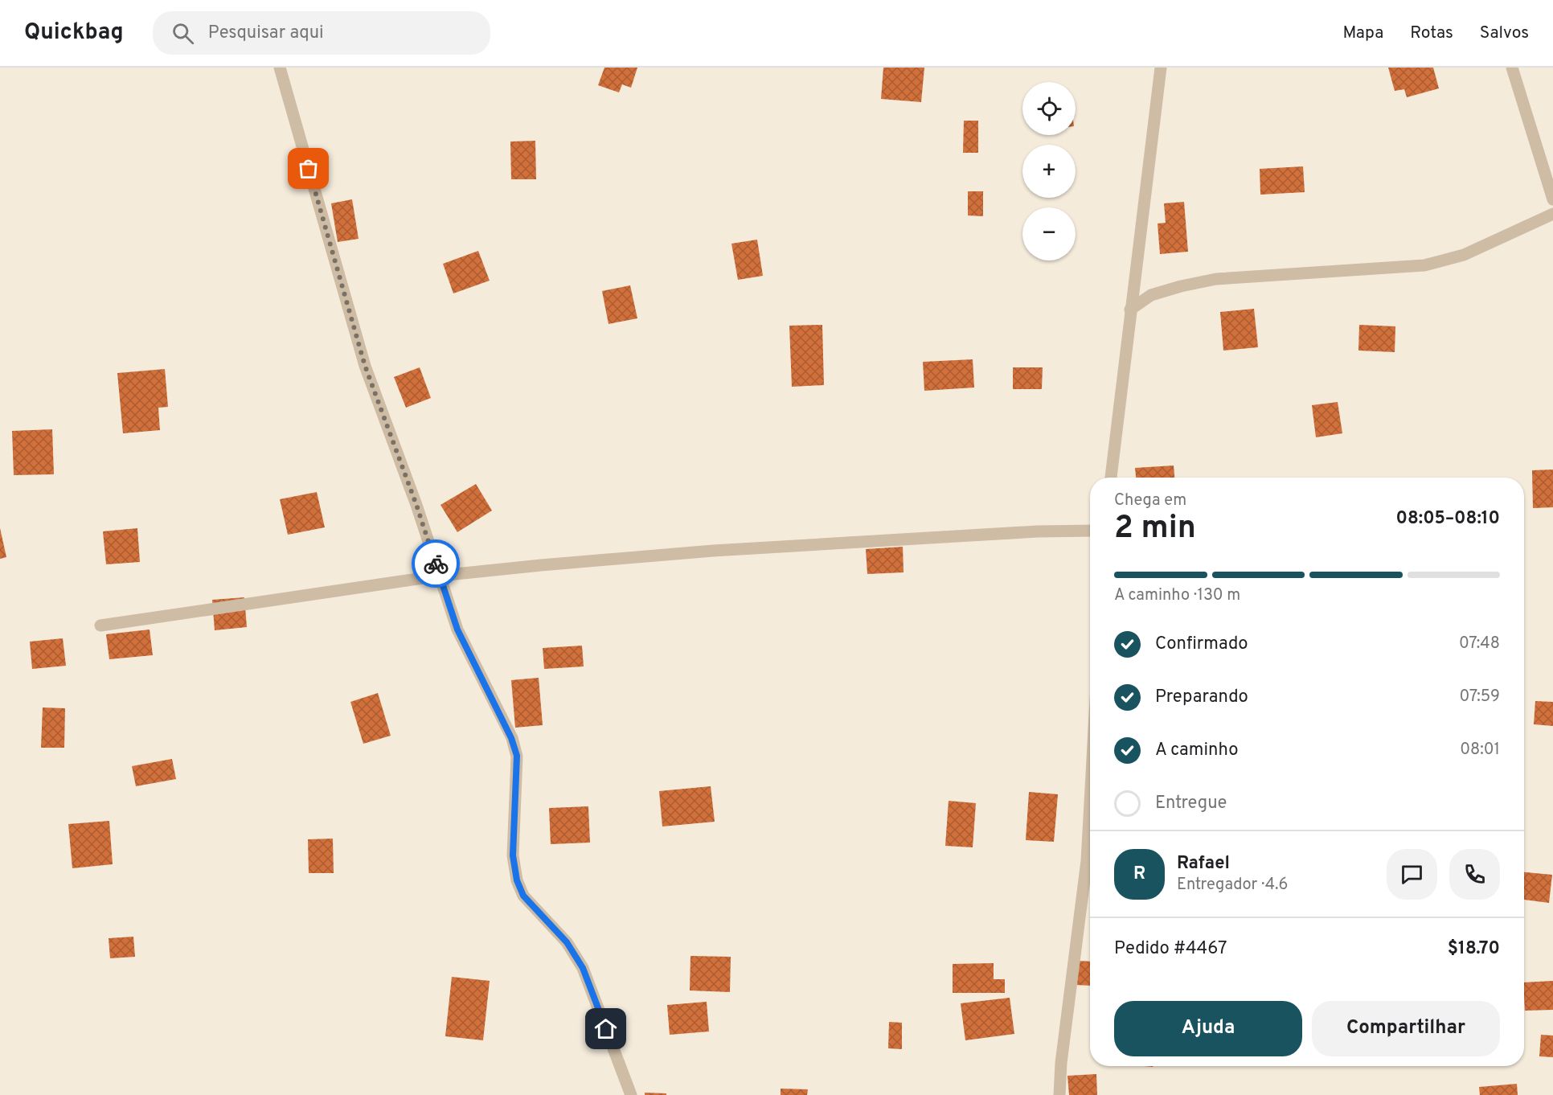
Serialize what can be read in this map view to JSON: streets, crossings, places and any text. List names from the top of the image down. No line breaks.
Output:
{"page":{"header":"Quickbag","search":"Pesquisar aqui","nav":["Mapa","Rotas","Salvos"],"map_buttons":["+","−"],"heading":["2 min","Chega em","08:05–08:10"],"panel":["Rafael","Entregador · 4.6","Pedido #4467","$18.70"],"bar":"A caminho · 130 m","list":[["Confirmado","07:48"],["Preparando","07:59"],["A caminho","08:01"],"Entregue"],"round":"R","buttons":["Ajuda","Compartilhar"]}}
